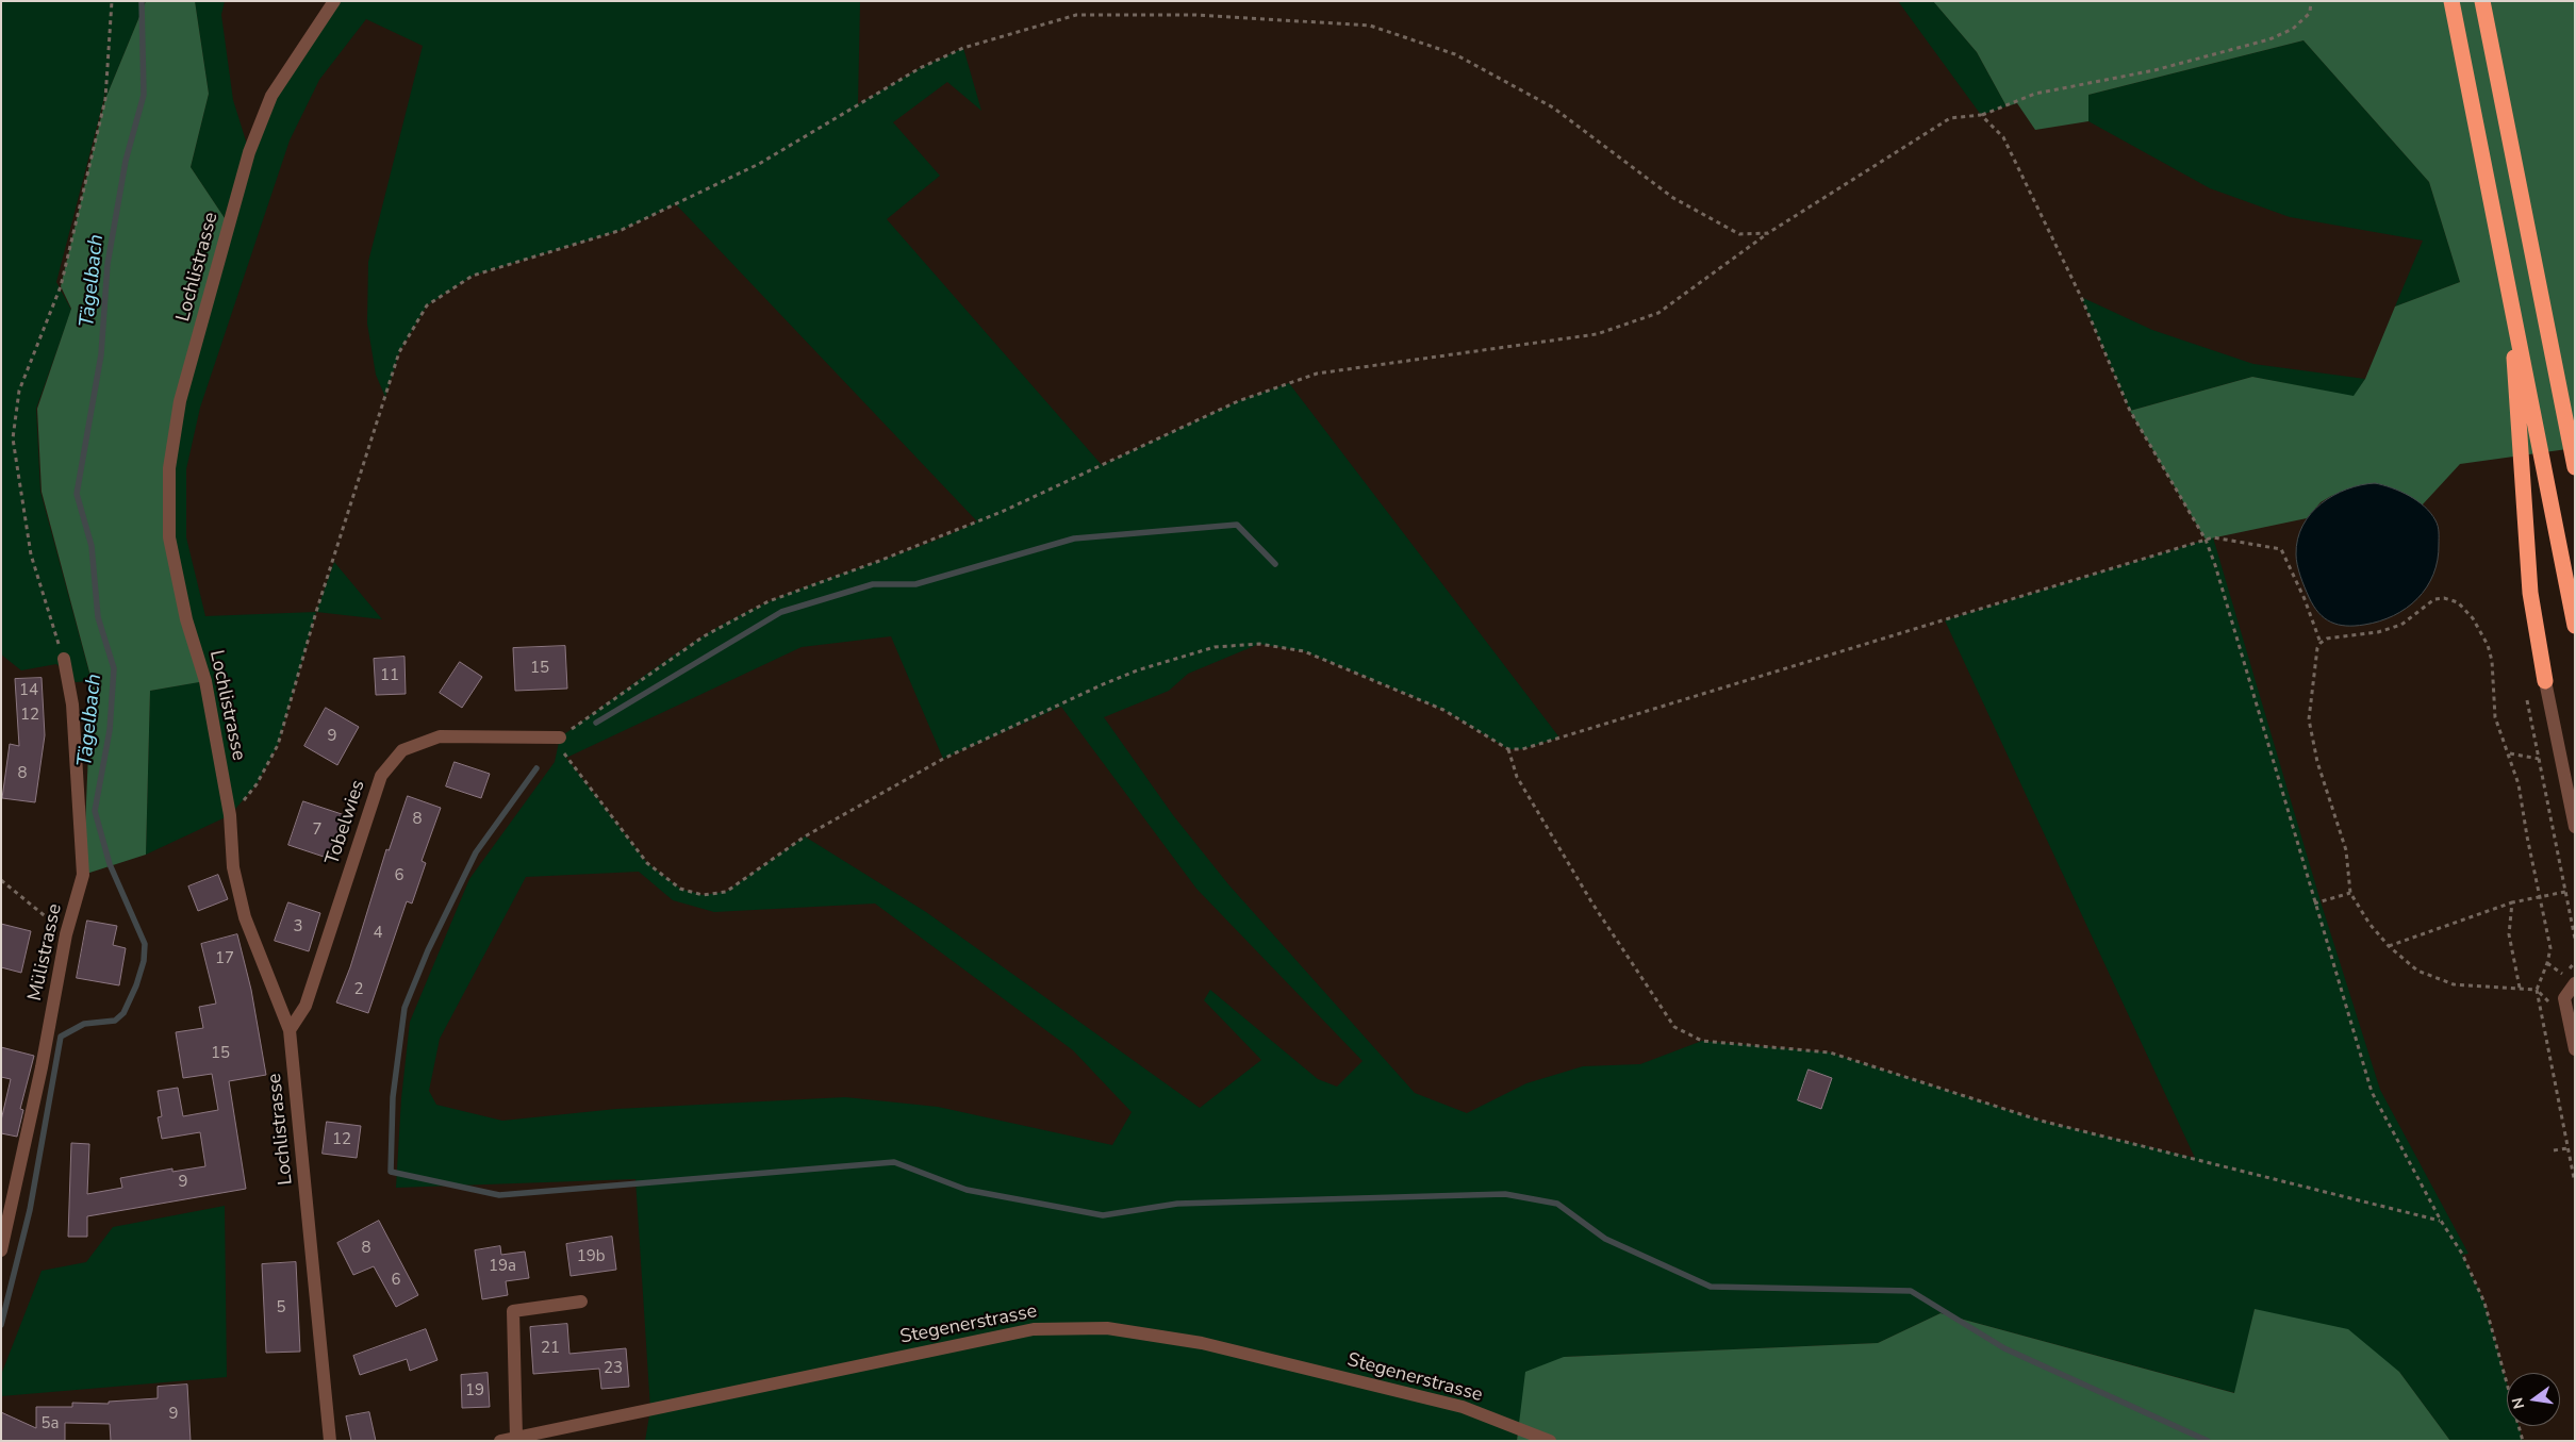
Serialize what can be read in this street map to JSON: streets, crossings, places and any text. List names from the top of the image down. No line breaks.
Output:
{"streets":{"street":["Lochlistrasse","Tobelwies","Mülistrasse","Stegenerstrasse"]},"crossings":[["Lochlistrasse","Tobelwies"]],"water":["Tägelbach"],"house_numbers":["15","11","14","12","9","8","8","7","6","3","4","17","2","15","12","9","8","19b","19a","6","5","21","23","19","9","5a"],"north":"left"}
